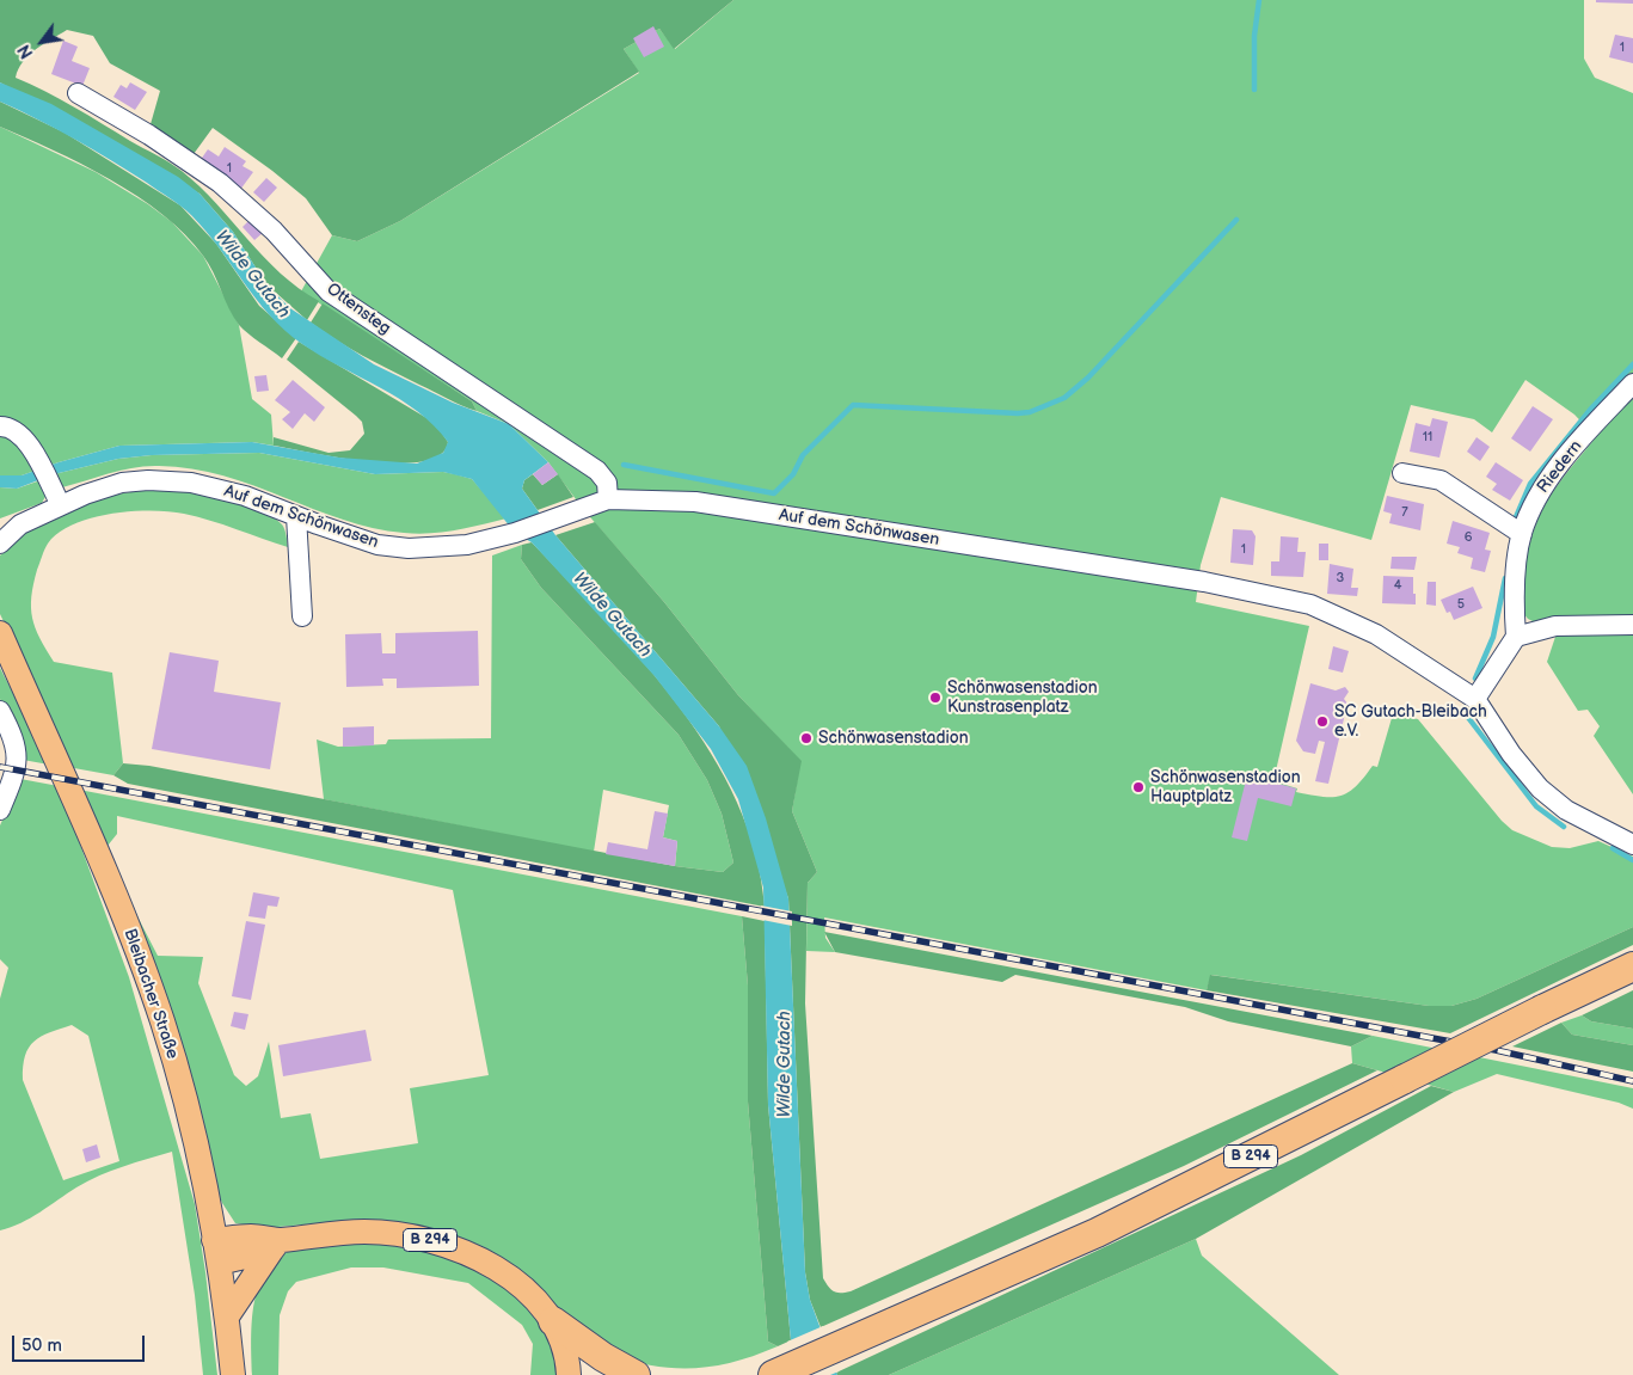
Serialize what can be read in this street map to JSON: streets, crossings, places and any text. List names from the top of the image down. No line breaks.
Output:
{"streets":{"highway":["B 294"],"main road":["Bleibacher Straße"],"street":["Ottensteg","Riedern","Auf dem Schönwasen"]},"crossings":[["Ottensteg","Auf dem Schönwasen"],["Bleibacher Straße","B 294"]],"water":["Wilde Gutach"],"places":["Schönwasenstadion Kunstrasenplatz","SC Gutach-Bleibach e.V.","Schönwasenstadion","Schönwasenstadion Hauptplatz"],"house_numbers":["1","1","11","7","6","1","3","4","5"],"scale_bar":"50 m","north":"bottom left"}
